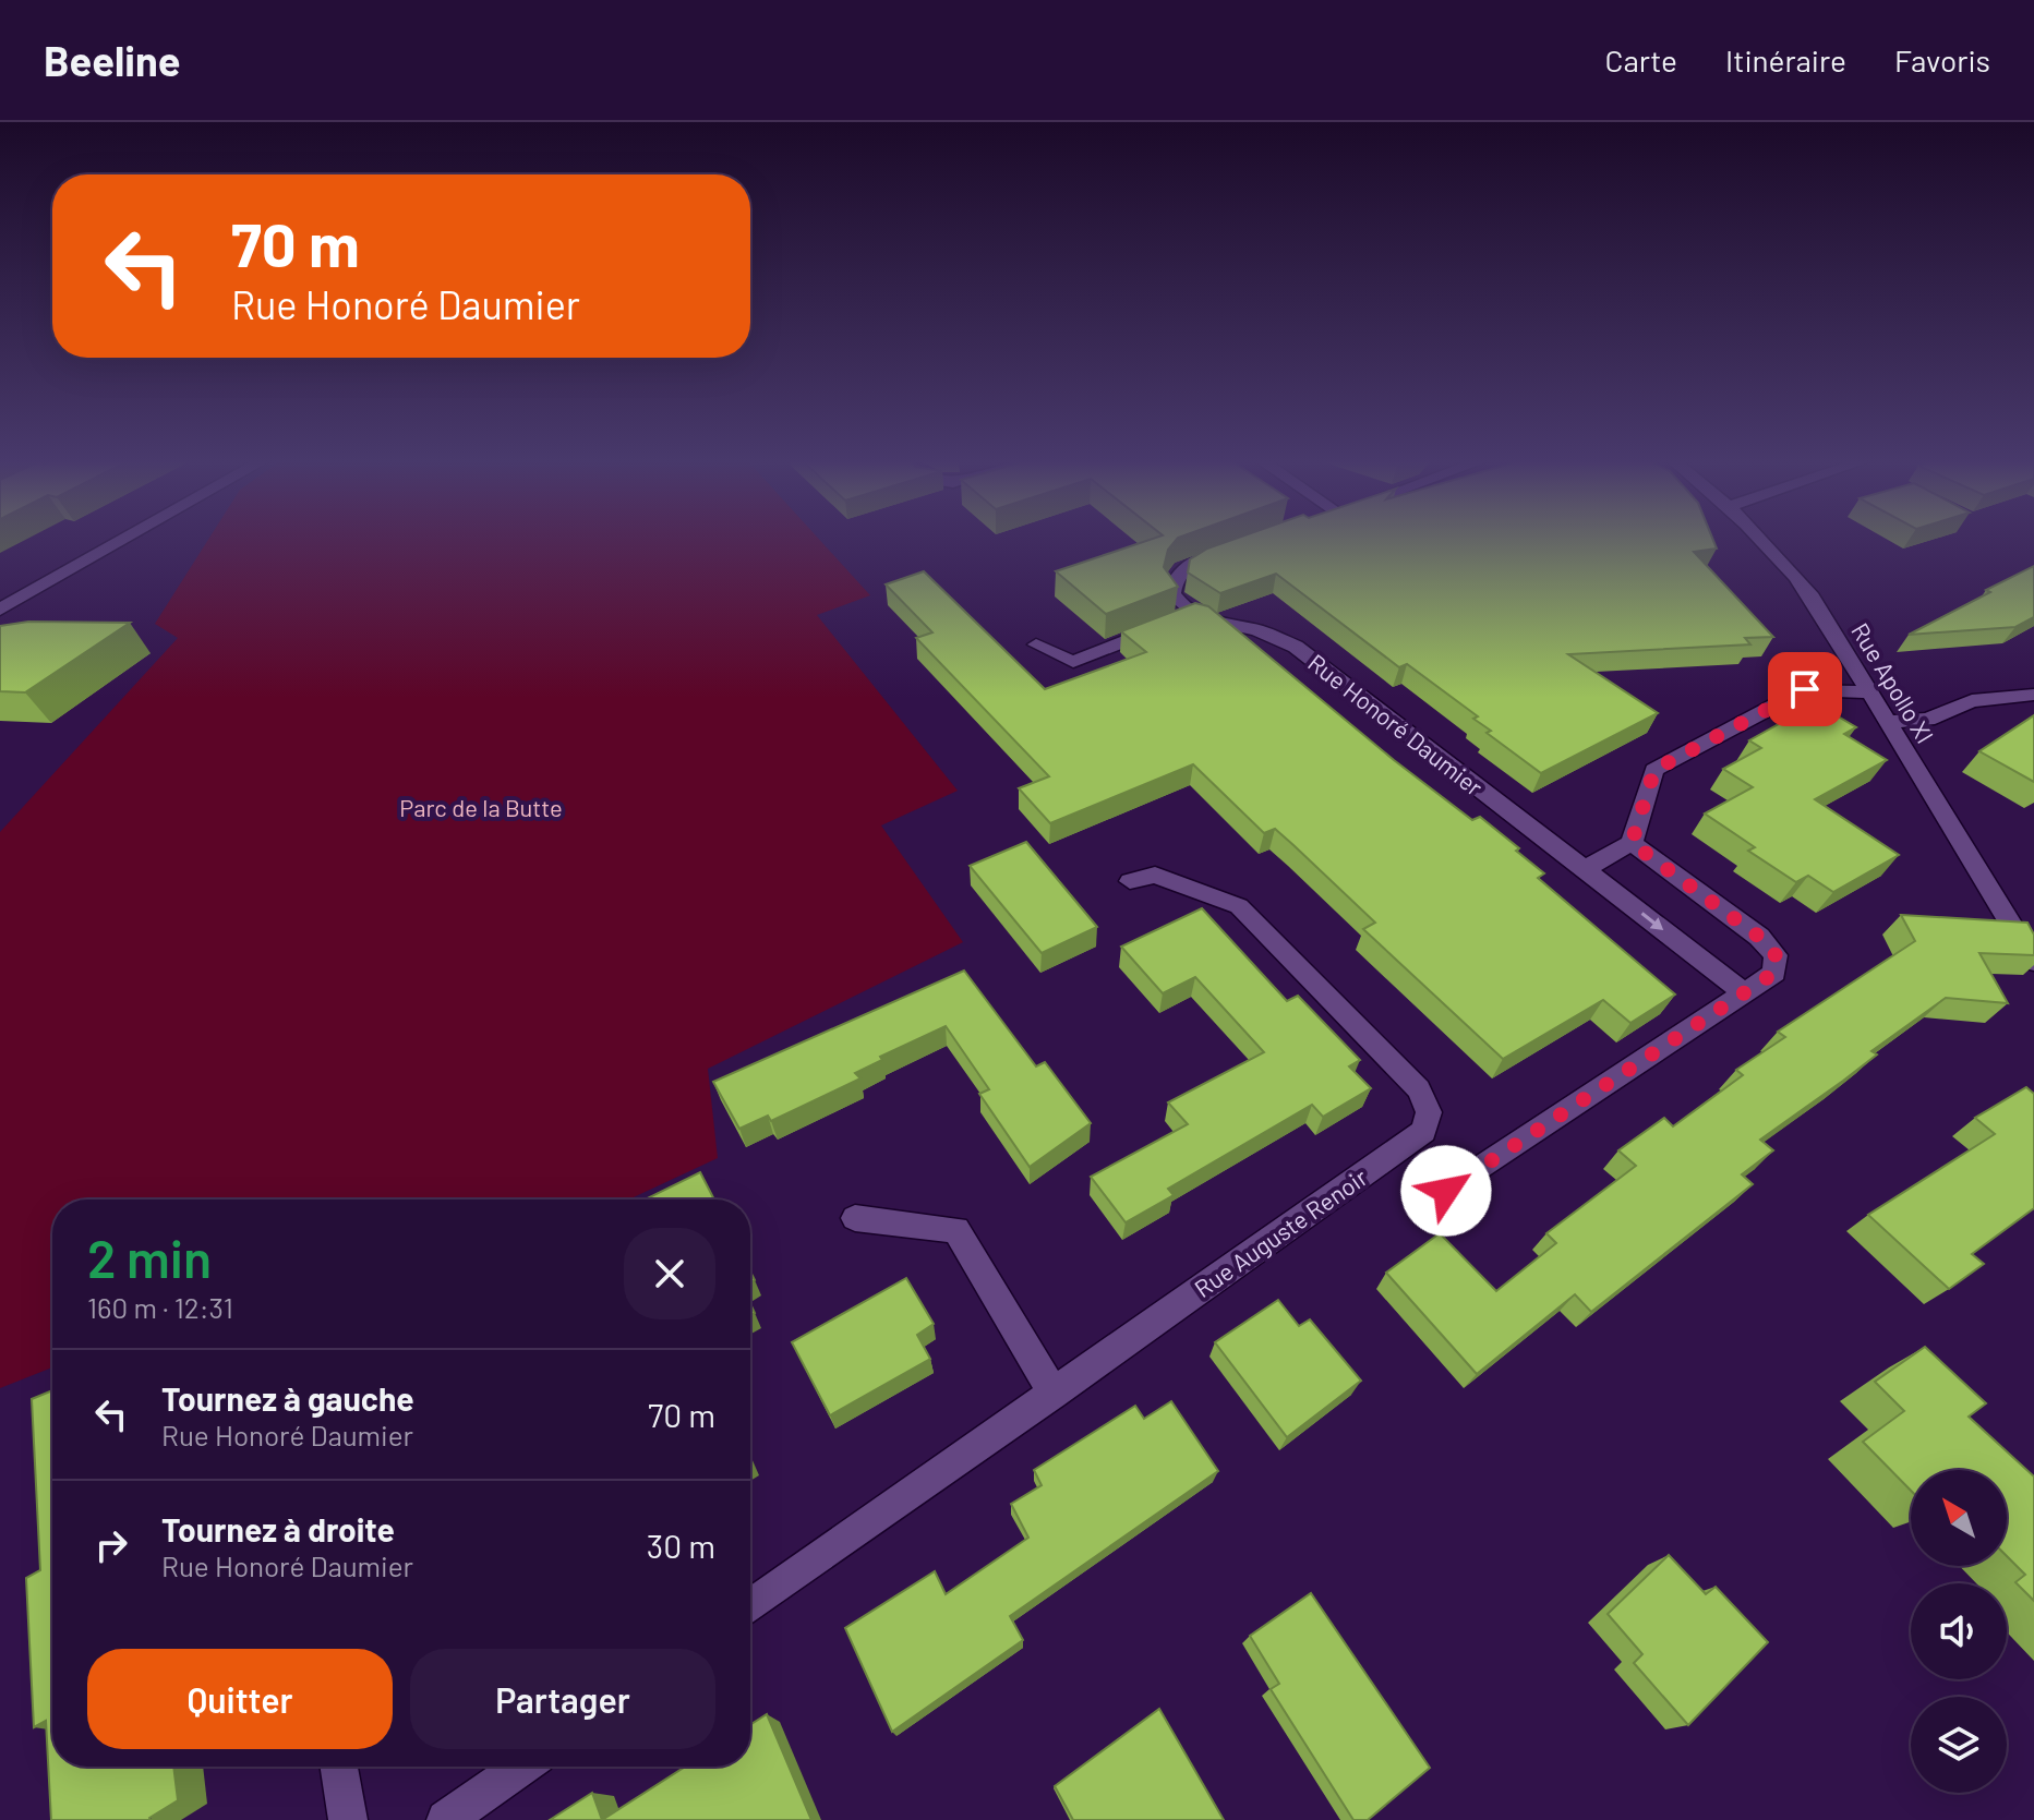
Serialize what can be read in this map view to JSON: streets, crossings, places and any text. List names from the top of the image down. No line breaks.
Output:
{"streets":{"street":["Rue Apollo XI","Rue Honoré Daumier","Rue Auguste Renoir"]},"parks":["Parc de la Butte"],"north":"top left","page":{"header":"Beeline","nav":["Carte","Itinéraire","Favoris"],"turn":["70 m","Rue Honoré Daumier"],"heading":["2 min","160 m · 12:31"],"list":[{"name":"Tournez à gauche","note":"Rue Honoré Daumier","value":"70 m"},{"name":"Tournez à droite","note":"Rue Honoré Daumier","value":"30 m"}],"buttons":["Quitter","Partager"]}}
